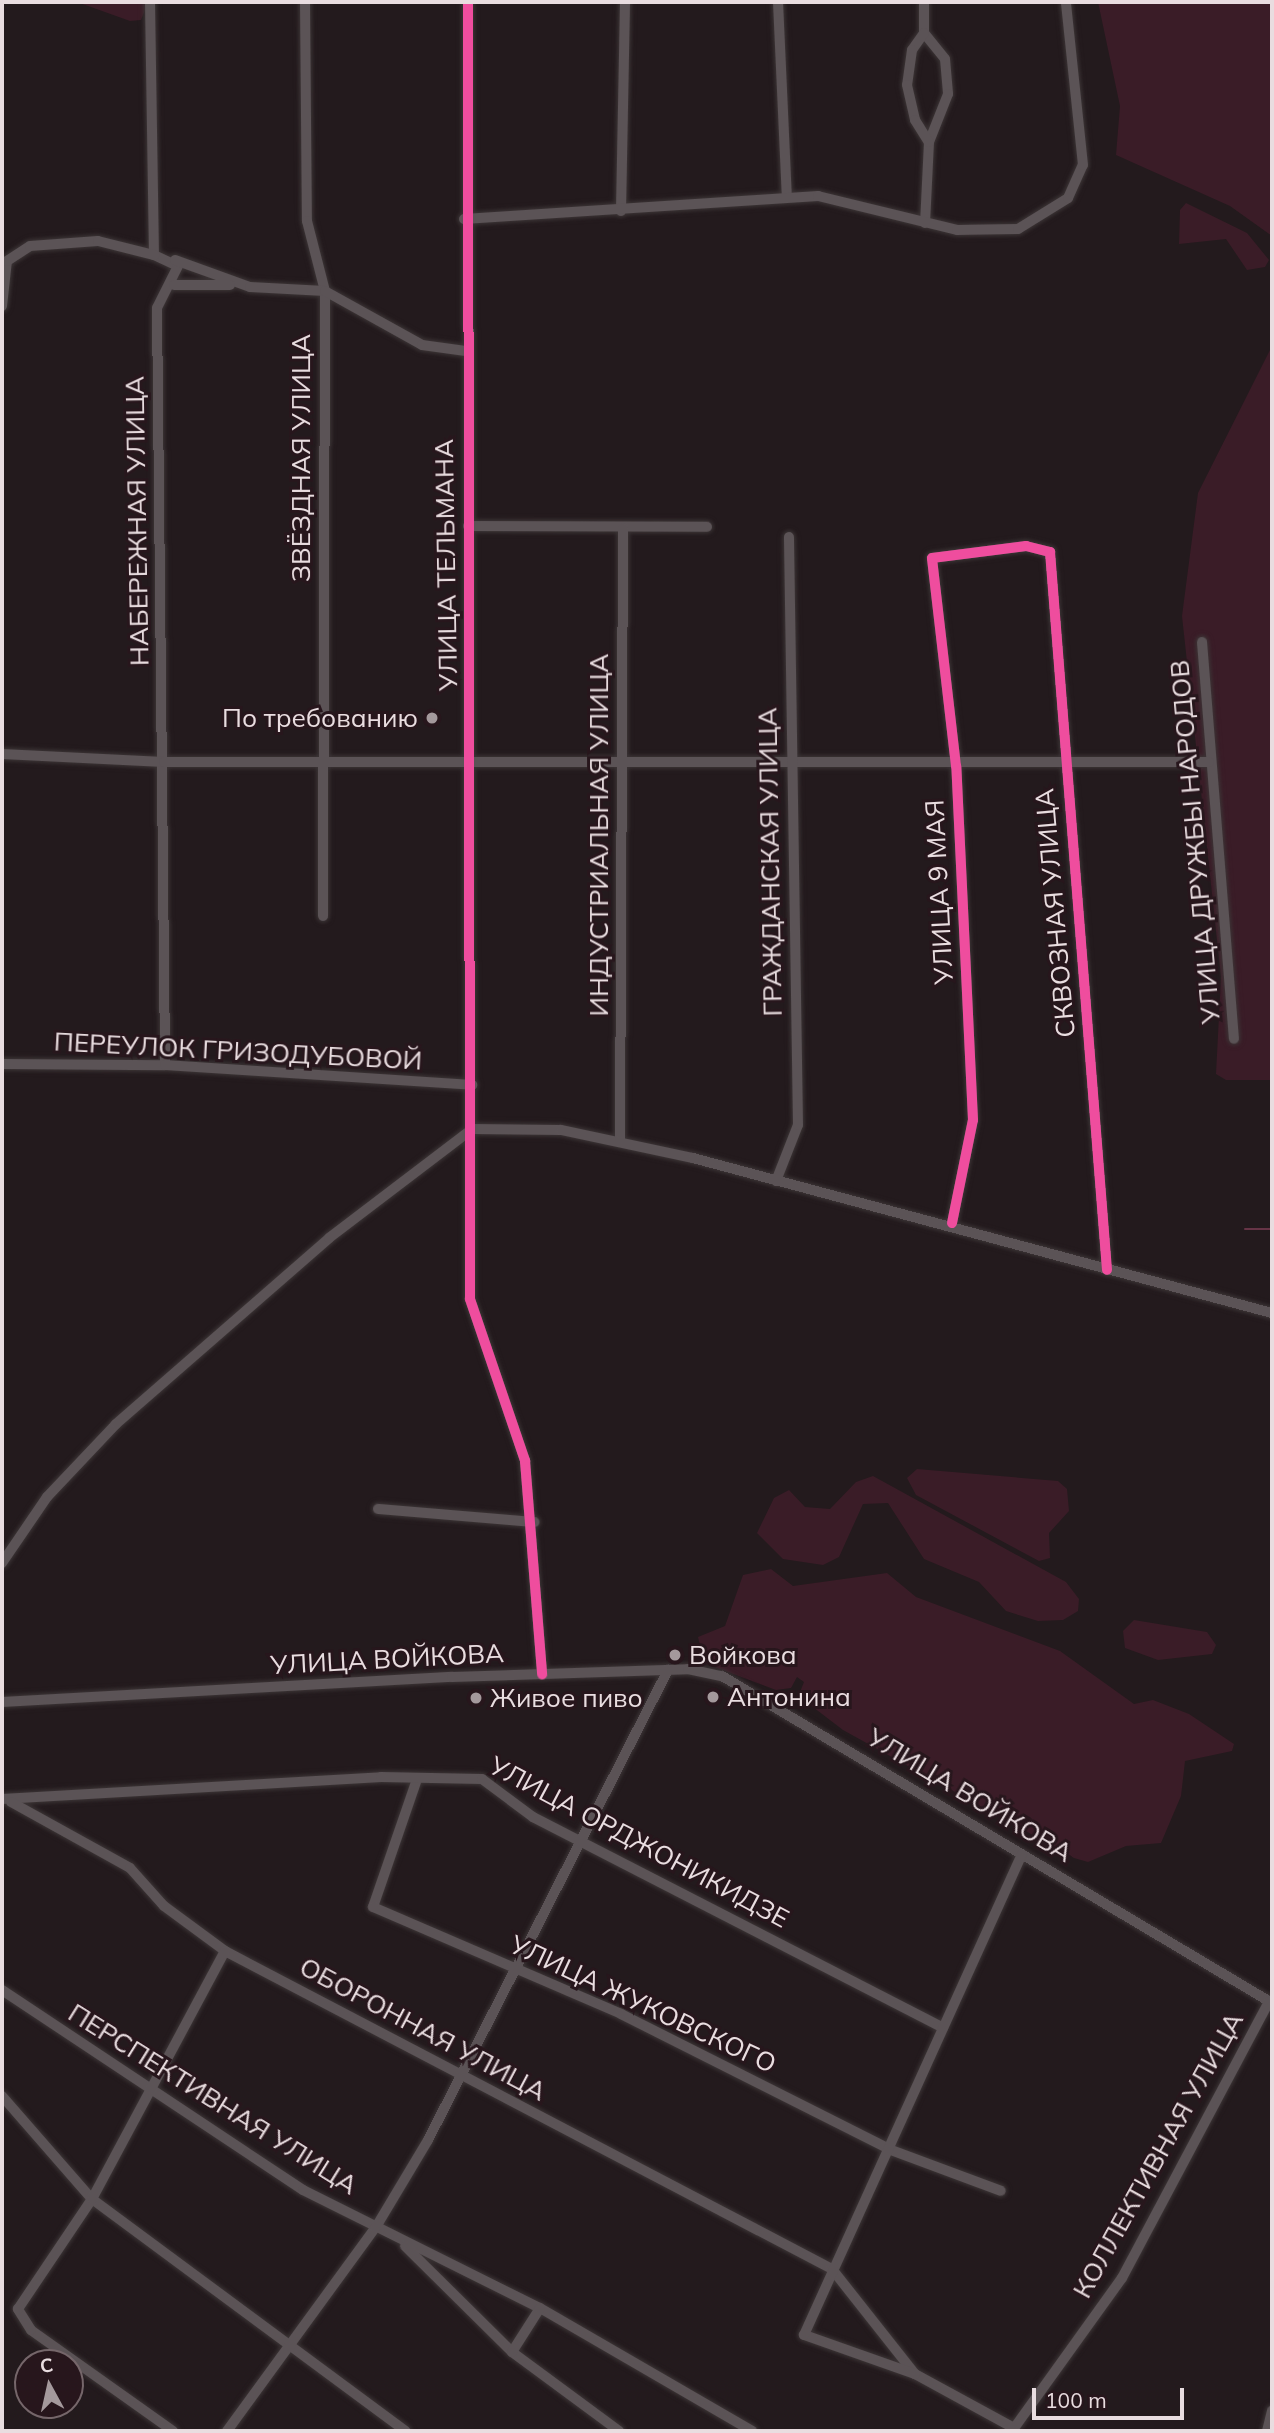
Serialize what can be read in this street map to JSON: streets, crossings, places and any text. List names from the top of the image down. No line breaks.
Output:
{"streets":{"street":["ЗВЁЗДНАЯ УЛИЦА","НАБЕРЕЖНАЯ УЛИЦА","УЛИЦА ТЕЛЬМАНА","ИНДУСТРИАЛЬНАЯ УЛИЦА","УЛИЦА ДРУЖБЫ НАРОДОВ","ГРАЖДАНСКАЯ УЛИЦА","УЛИЦА 9 МАЯ","СКВОЗНАЯ УЛИЦА","ПЕРЕУЛОК ГРИЗОДУБОВОЙ","УЛИЦА ВОЙКОВА","УЛИЦА ОРДЖОНИКИДЗЕ","УЛИЦА ЖУКОВСКОГО","ОБОРОННАЯ УЛИЦА","ПЕРСПЕКТИВНАЯ УЛИЦА","КОЛЛЕКТИВНАЯ УЛИЦА"]},"crossings":[["НАБЕРЕЖНАЯ УЛИЦА","ПЕРЕУЛОК ГРИЗОДУБОВОЙ"],["УЛИЦА ТЕЛЬМАНА","ПЕРЕУЛОК ГРИЗОДУБОВОЙ"],["УЛИЦА ТЕЛЬМАНА","УЛИЦА ВОЙКОВА"],["УЛИЦА 9 МАЯ","СКВОЗНАЯ УЛИЦА"],["УЛИЦА ВОЙКОВА","КОЛЛЕКТИВНАЯ УЛИЦА"],["УЛИЦА ОРДЖОНИКИДЗЕ","УЛИЦА ЖУКОВСКОГО"],["УЛИЦА ОРДЖОНИКИДЗЕ","ОБОРОННАЯ УЛИЦА"]],"places":["По требованию","Войкова","Антонина","Живое пиво"],"scale_bar":"100 m","north":"top"}
